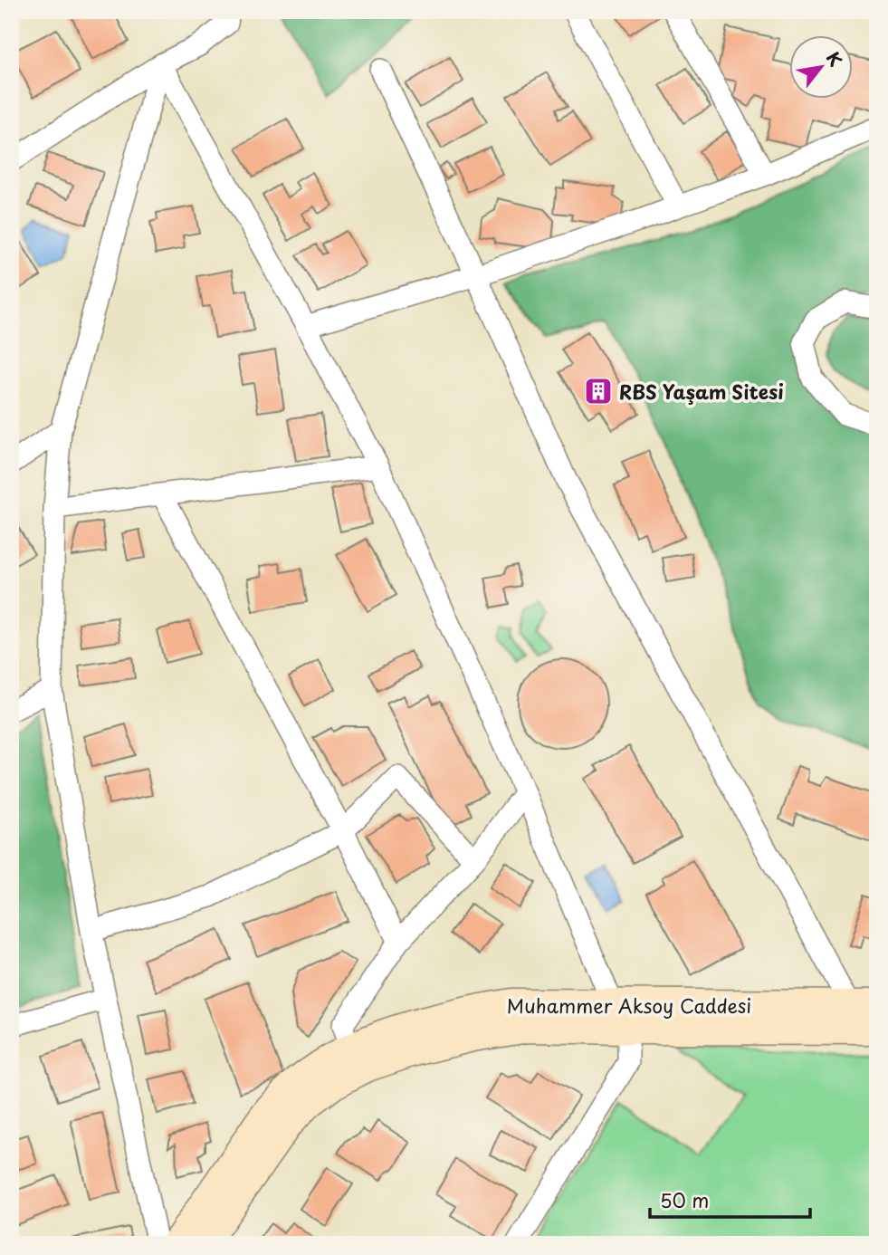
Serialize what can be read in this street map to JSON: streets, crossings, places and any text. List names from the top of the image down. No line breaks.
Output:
{"streets":{"main road":["Muhammer Aksoy Caddesi"]},"places":{"building":["RBS Yaşam Sitesi"]},"scale_bar":"50 m","north":"top right"}
